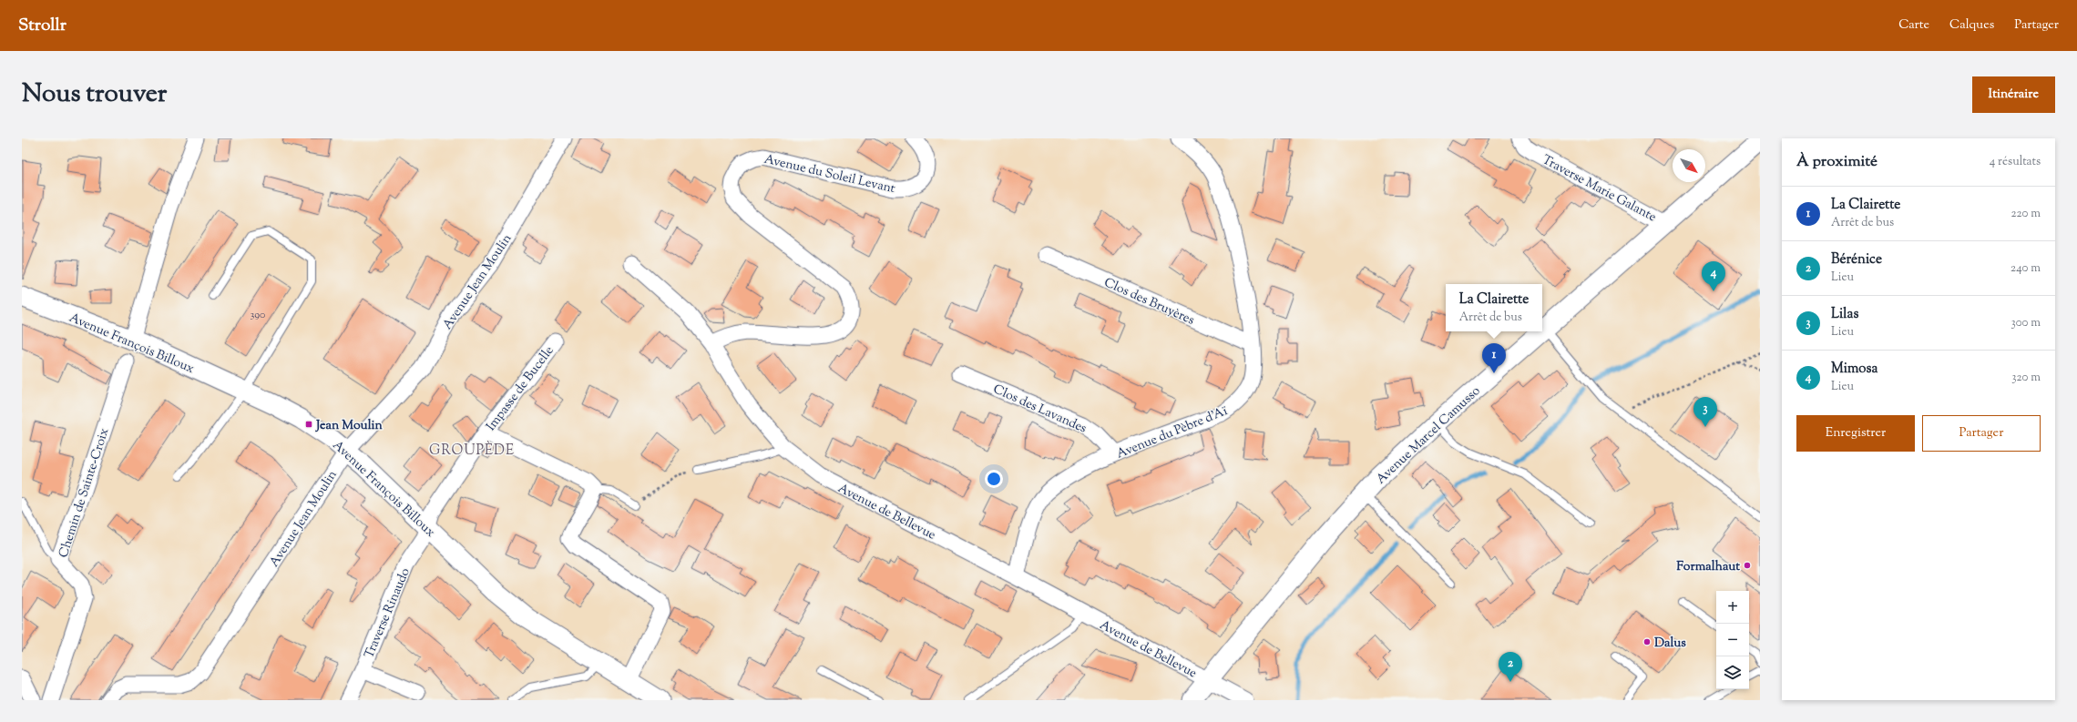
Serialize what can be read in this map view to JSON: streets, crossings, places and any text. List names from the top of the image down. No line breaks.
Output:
{"streets":{"street":["Avenue du Soleil Levant","Traverse Marie Galante","Avenue Jean Moulin","Clos des Bruyères","Avenue François Billoux","Impasse de Bucelle","Clos des Lavandes","Avenue du Pèbre d'Aï","Avenue Marcel Camusso","Chemin de Sainte-Croix","Avenue de Bellevue","Traverse Rinaudo"]},"crossings":[["Avenue du Soleil Levant","Avenue de Bellevue"],["Traverse Marie Galante","Avenue Marcel Camusso"],["Avenue Jean Moulin","Avenue François Billoux"],["Clos des Bruyères","Avenue du Pèbre d'Aï"],["Avenue François Billoux","Impasse de Bucelle"],["Avenue François Billoux","Traverse Rinaudo"],["Impasse de Bucelle","Traverse Rinaudo"],["Clos des Lavandes","Avenue du Pèbre d'Aï"],["Avenue du Pèbre d'Aï","Avenue de Bellevue"],["Avenue Marcel Camusso","Avenue de Bellevue"]],"districts":["GROUPÈDE"],"places":{"transit":["Jean Moulin"],"other":["Formalhaut","Dalus"]},"house_numbers":["390"],"north":"bottom right","page":{"header":"Strollr","nav":["Carte","Calques","Partager"],"title":"Nous trouver","buttons":["Itinéraire",["Enregistrer","Partager"]],"heading":["À proximité","4 résultats"],"list":[{"mark":"1","name":"La Clairette","note":"Arrêt de bus","value":"220 m"},{"mark":"2","name":"Bérénice","note":"Lieu","value":"240 m"},{"mark":"3","name":"Lilas","note":"Lieu","value":"300 m"},{"mark":"4","name":"Mimosa","note":"Lieu","value":"320 m"}],"pins":["4","1","3","2"],"popup":["La Clairette","Arrêt de bus"],"map_buttons":["+","−"]}}
